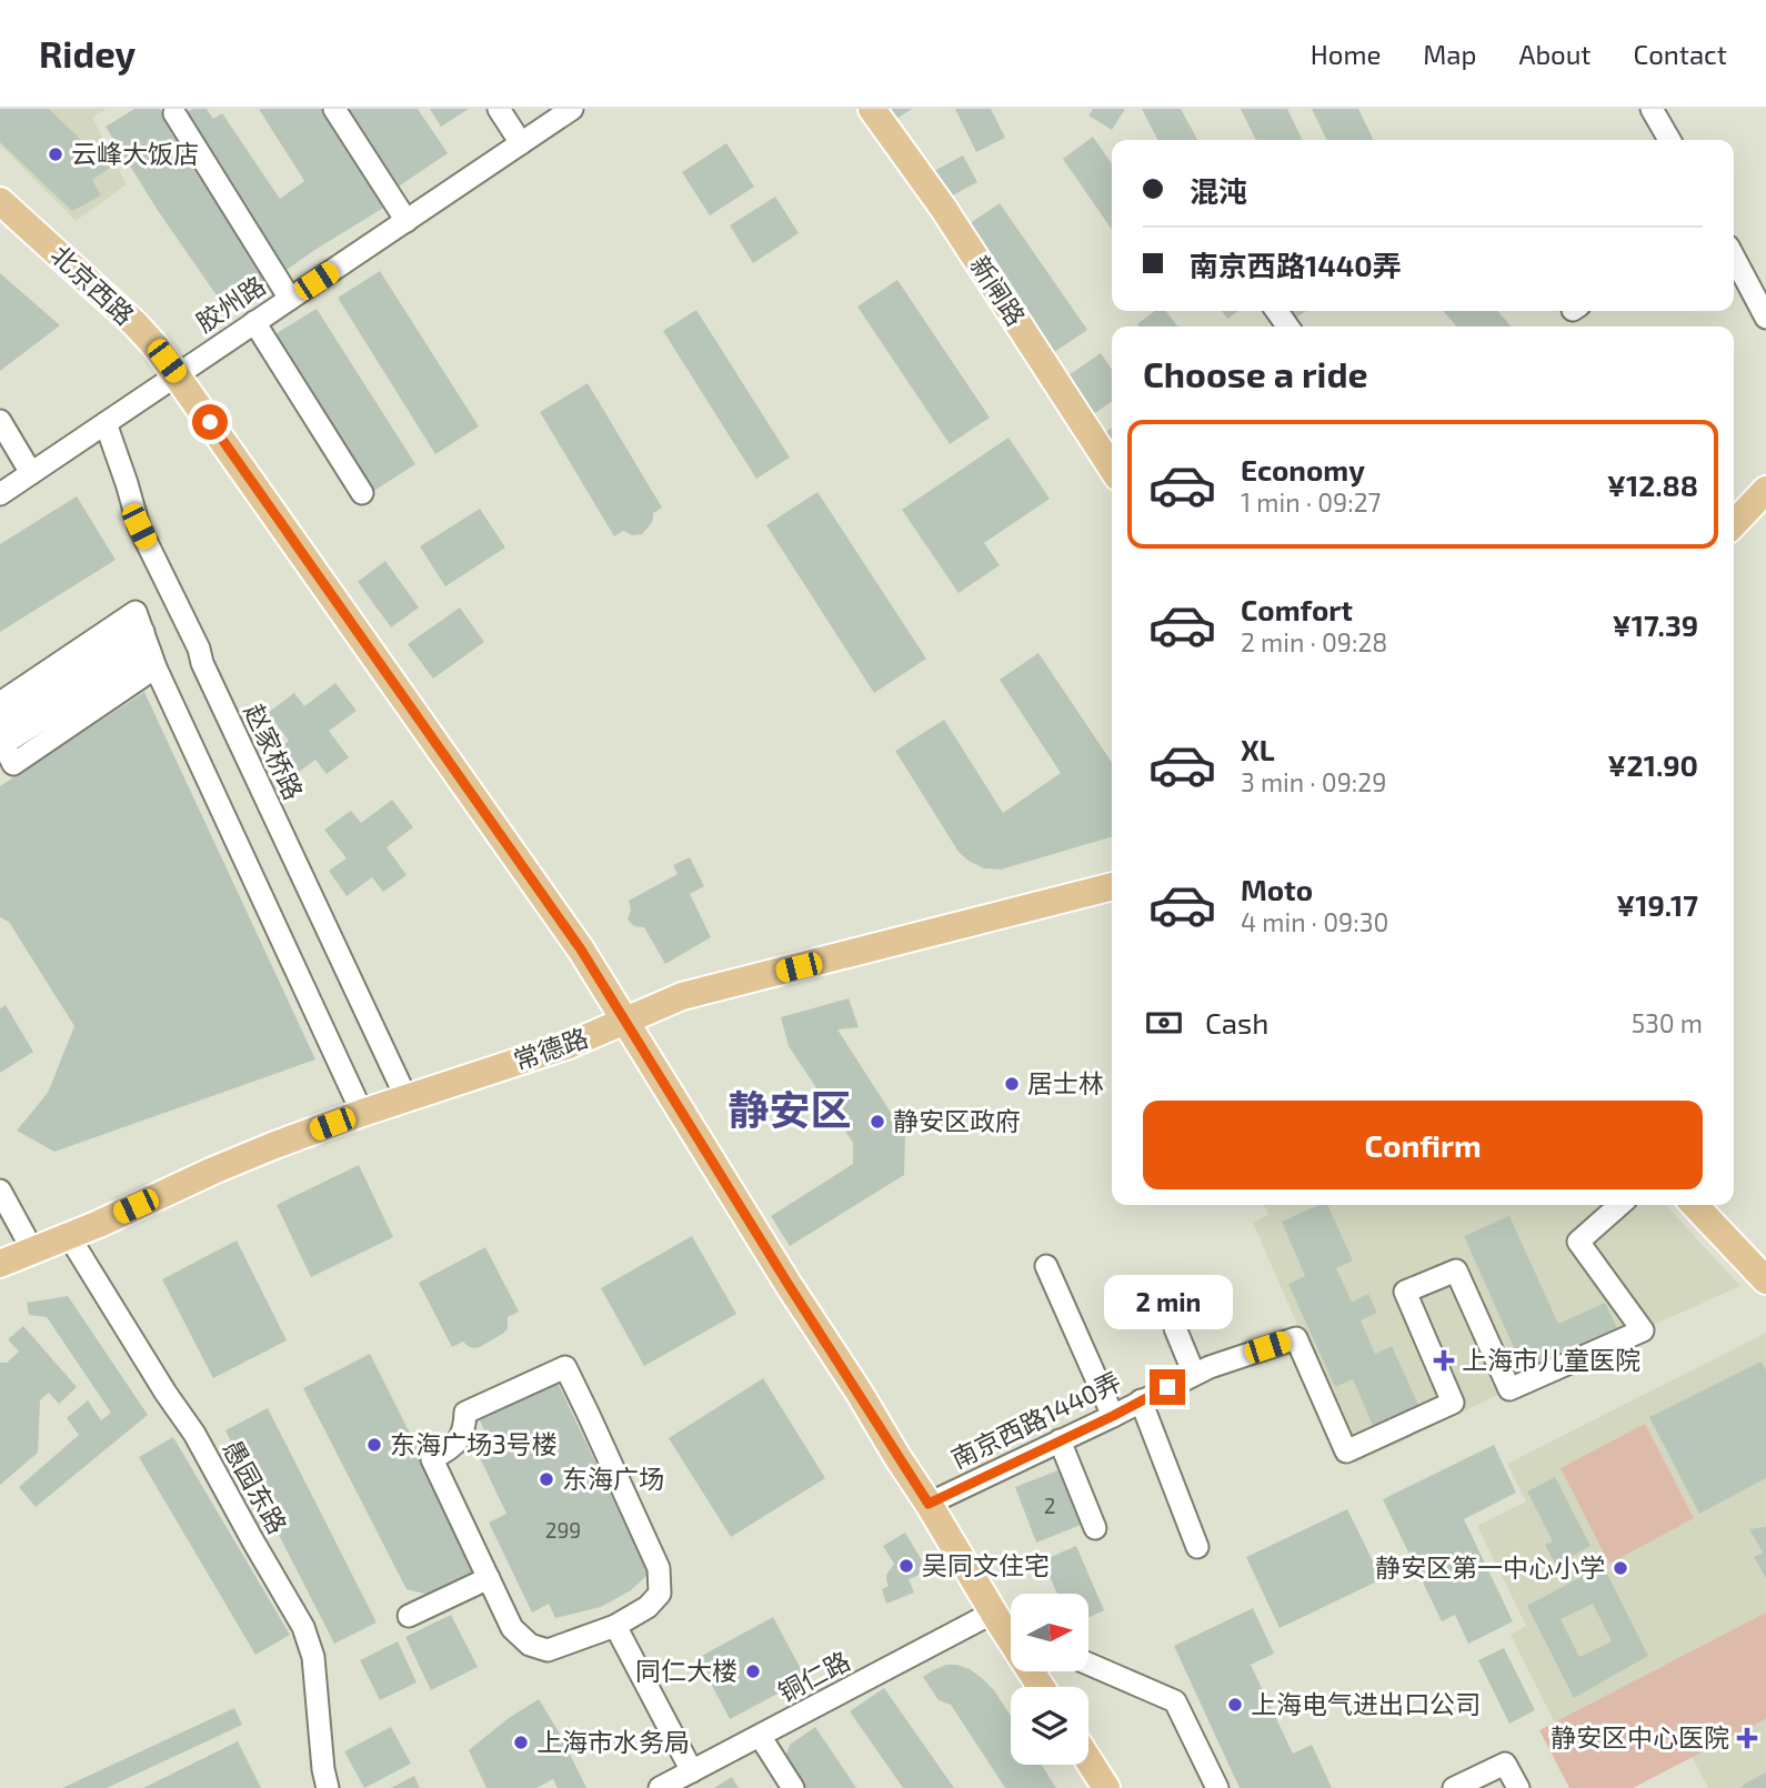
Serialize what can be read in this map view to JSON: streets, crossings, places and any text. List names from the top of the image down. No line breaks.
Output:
{"streets":{"main road":["北京西路","新闸路","常德路"],"street":["胶州路","赵家桥路","南京西路1440弄","愚园东路","铜仁路"]},"crossings":[["北京西路","胶州路"],["北京西路","常德路"],["北京西路","南京西路1440弄"],["北京西路","铜仁路"],["胶州路","赵家桥路"],["赵家桥路","常德路"],["常德路","愚园东路"]],"districts":["静安区"],"places":{"other":["云峰大饭店","居士林","静安区政府","东海广场3号楼","东海广场","吴同文住宅","静安区第一中心小学","同仁大楼","上海电气进出口公司","上海市水务局"],"health":["上海市儿童医院","静安区中心医院"]},"house_numbers":["2","299"],"north":"right","page":{"header":"Ridey","nav":["Home","Map","About","Contact"],"banner":["混沌","南京西路1440弄"],"heading":"Choose a ride","list":[{"name":"Economy","note":"1 min · 09:27","value":"¥12.88"},{"name":"Comfort","note":"2 min · 09:28","value":"¥17.39"},{"name":"XL","note":"3 min · 09:29","value":"¥21.90"},{"name":"Moto","note":"4 min · 09:30","value":"¥19.17"}],"pay":["Cash","530 m"],"buttons":"Confirm","bubble":"2 min"}}
